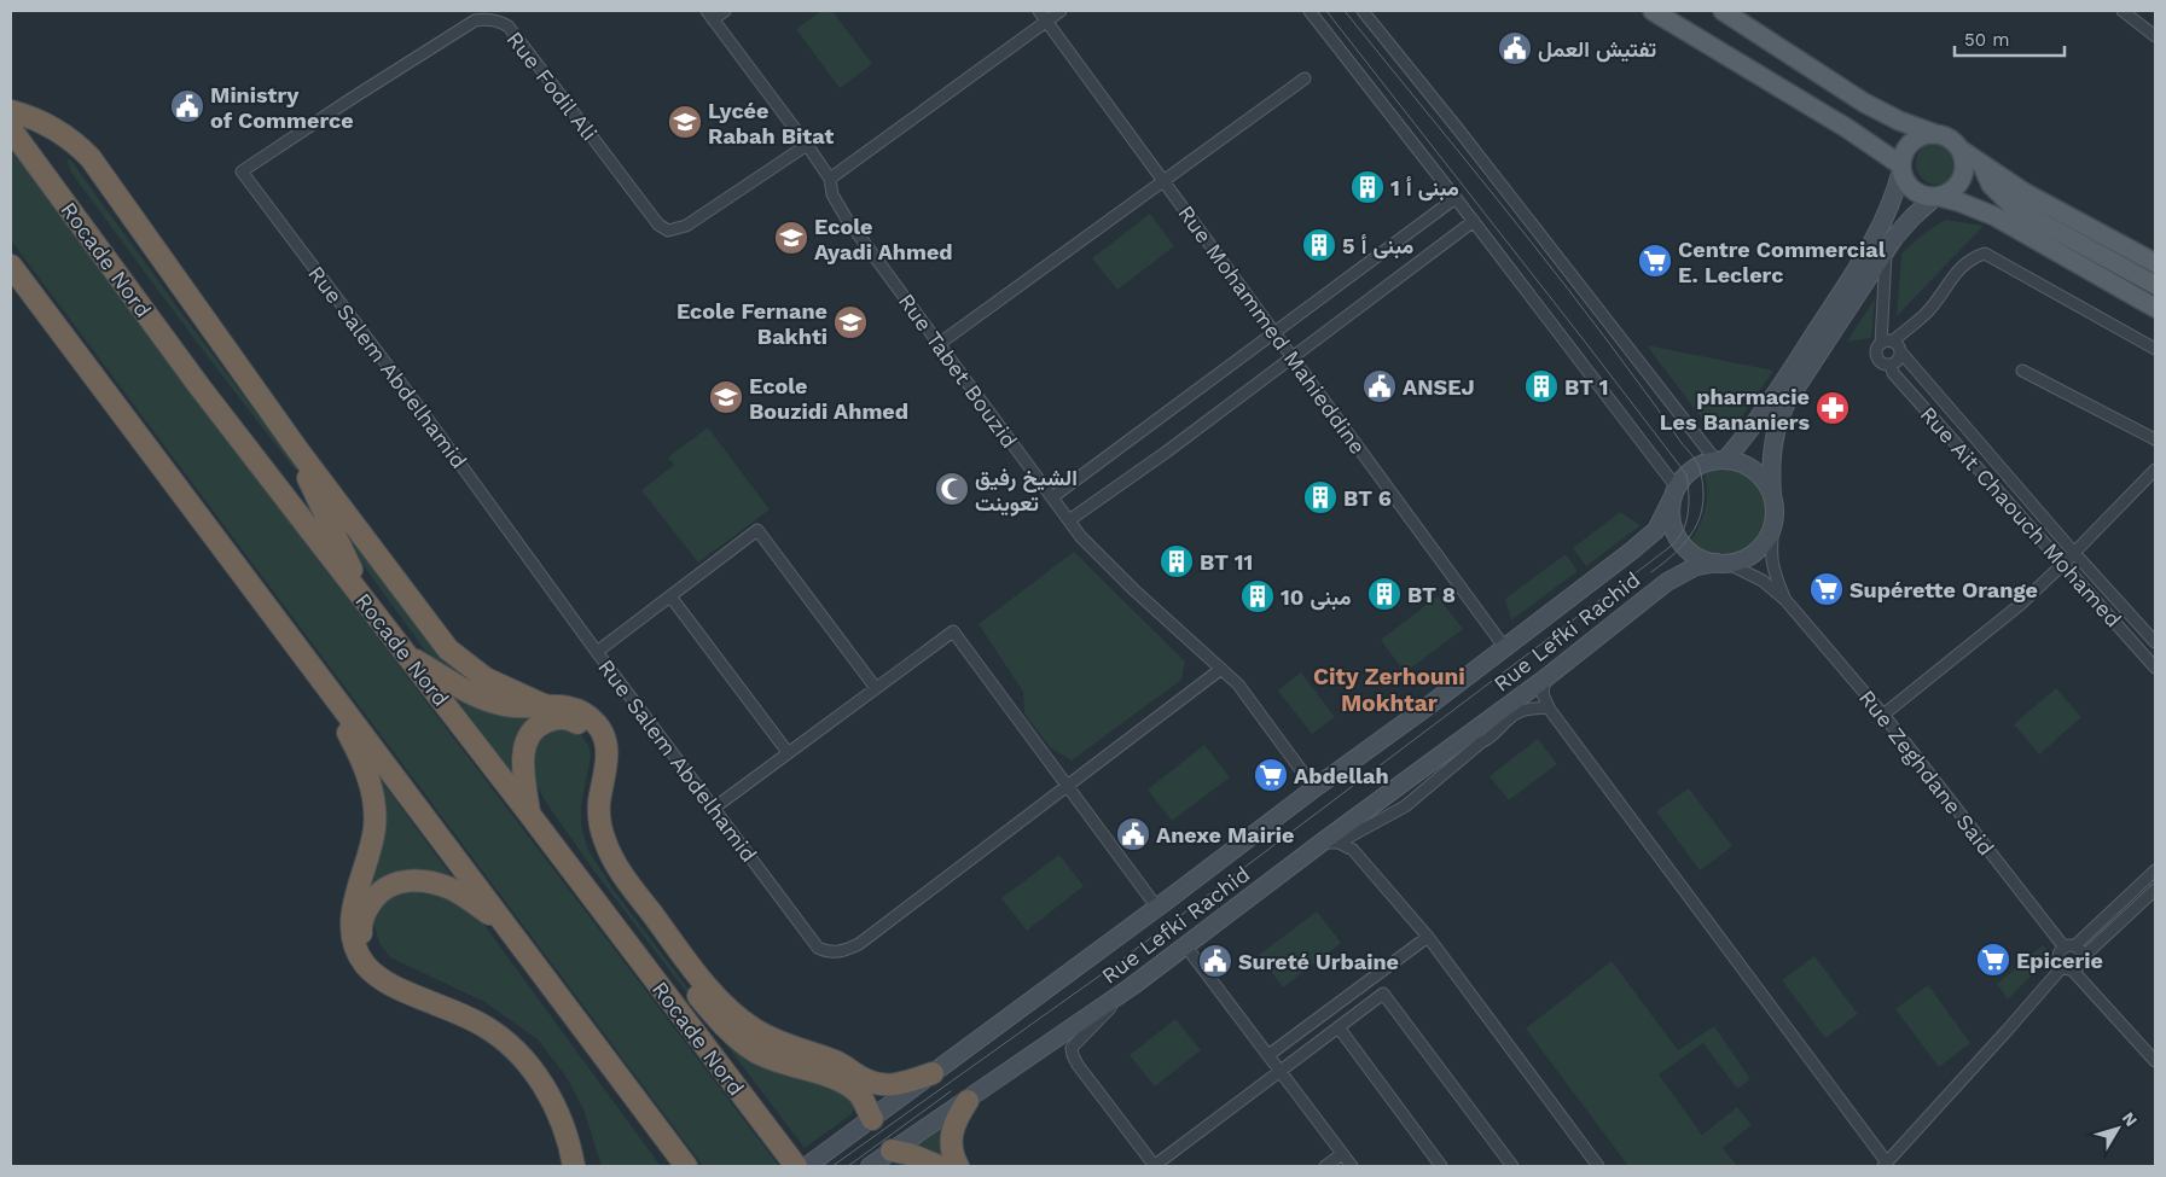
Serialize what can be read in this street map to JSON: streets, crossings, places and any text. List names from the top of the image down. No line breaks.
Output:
{"streets":{"highway":["Rocade Nord"],"main road":["Rue Lefki Rachid"],"street":["Rue Fodil Ali","Rue Mohammed Mahieddine","Rue Salem Abdelhamid","Rue Tabet Bouzid","Rue Ait Chaouch Mohamed","Rue Zeghdane Said"]},"crossings":[["Rue Fodil Ali","Rue Salem Abdelhamid"],["Rue Fodil Ali","Rue Tabet Bouzid"],["Rue Salem Abdelhamid","Rue Tabet Bouzid"]],"districts":["City Zerhouni Mokhtar"],"places":{"public building":["تفتيش العمل","Ministry of Commerce","ANSEJ","Anexe Mairie","Sureté Urbaine"],"school or university":["Lycée Rabah Bitat","Ecole Ayadi Ahmed","Ecole Fernane Bakhti","Ecole Bouzidi Ahmed"],"building":["مبنى أ 1","مبنى أ 5","BT 1","BT 6","BT 11","BT 8","مبنى 10"],"supermarket":["Centre Commercial E. Leclerc","Supérette Orange","Abdellah","Epicerie"],"pharmacy":["pharmacie Les Bananiers"],"mosque":["الشيخ رفيق تعوينت"]},"scale_bar":"50 m","north":"top right"}
